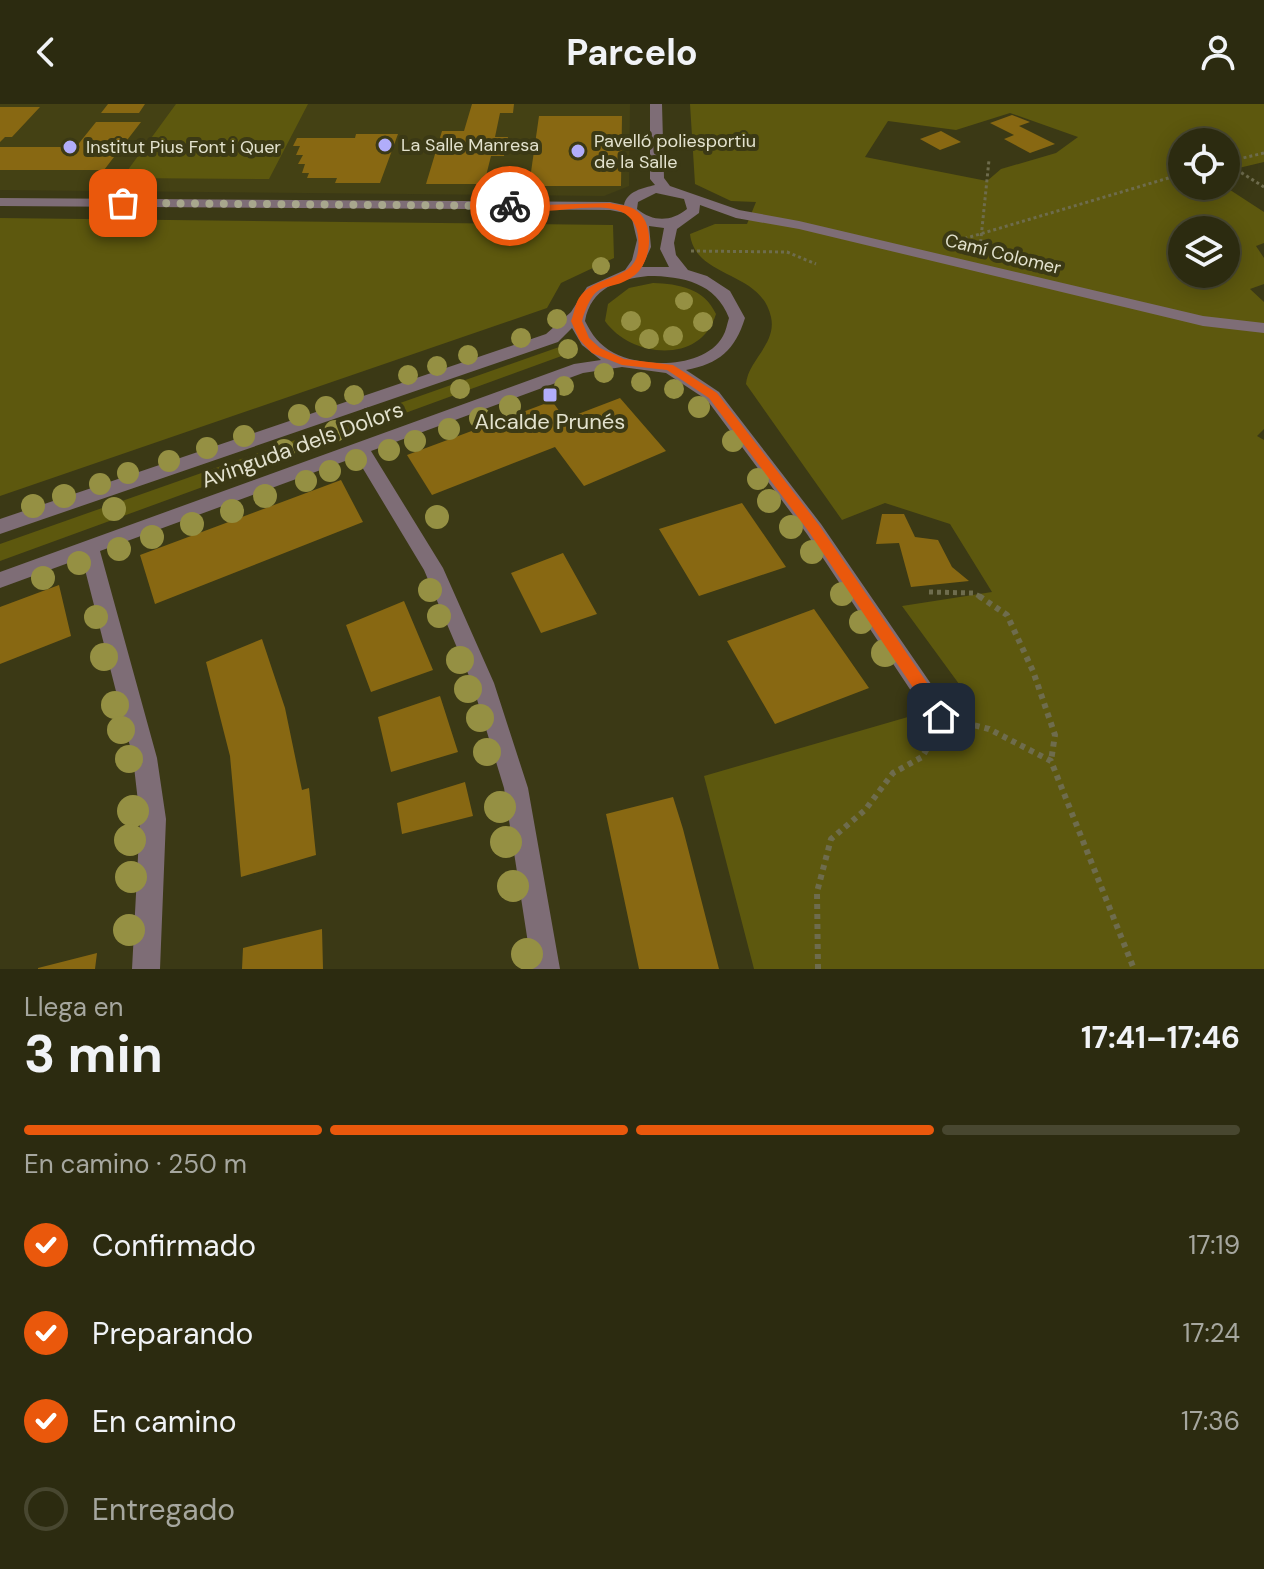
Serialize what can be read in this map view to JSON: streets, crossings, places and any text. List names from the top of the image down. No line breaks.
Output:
{"streets":{"street":["Camí Colomer","Avinguda dels Dolors"]},"places":{"other":["La Salle Manresa","Institut Pius Font i Quer","Pavelló poliesportiu de la Salle"],"transit":["Alcalde Prunés"]},"page":{"header":"Parcelo","heading":["3 min","Llega en","17:41–17:46"],"bar":"En camino · 250 m","list":[["Confirmado","17:19"],["Preparando","17:24"],["En camino","17:36"],"Entregado"]}}
